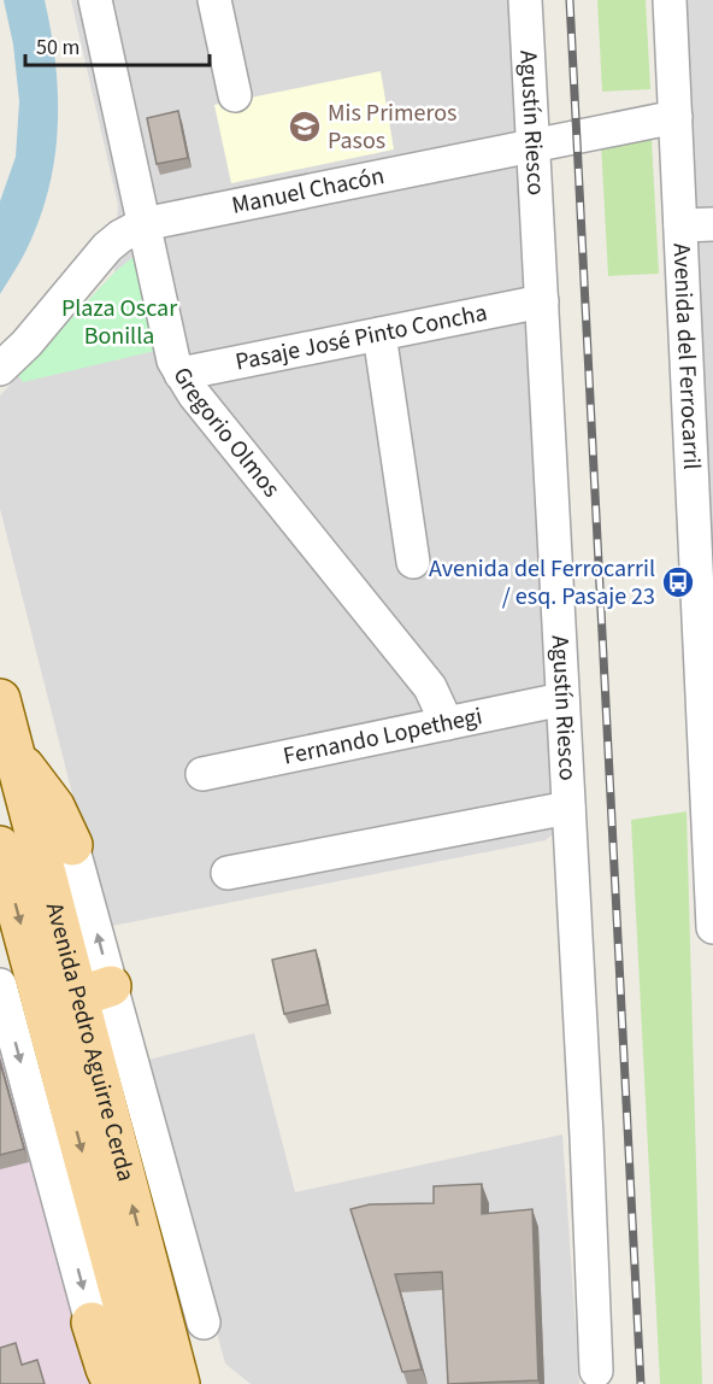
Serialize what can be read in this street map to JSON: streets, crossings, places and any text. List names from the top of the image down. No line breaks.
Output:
{"streets":{"main road":["Avenida Pedro Aguirre Cerda"],"street":["Agustín Riesco","Manuel Chacón","Pasaje José Pinto Concha","Avenida del Ferrocarril","Gregorio Olmos","Fernando Lopethegi"]},"crossings":[["Agustín Riesco","Manuel Chacón"],["Agustín Riesco","Pasaje José Pinto Concha"],["Agustín Riesco","Fernando Lopethegi"],["Manuel Chacón","Avenida del Ferrocarril"],["Manuel Chacón","Gregorio Olmos"],["Pasaje José Pinto Concha","Gregorio Olmos"],["Gregorio Olmos","Fernando Lopethegi"]],"parks":["Plaza Oscar Bonilla"],"places":{"school or university":["Mis Primeros Pasos"],"bus stop":["Avenida del Ferrocarril / esq. Pasaje 23"]},"scale_bar":"50 m"}
